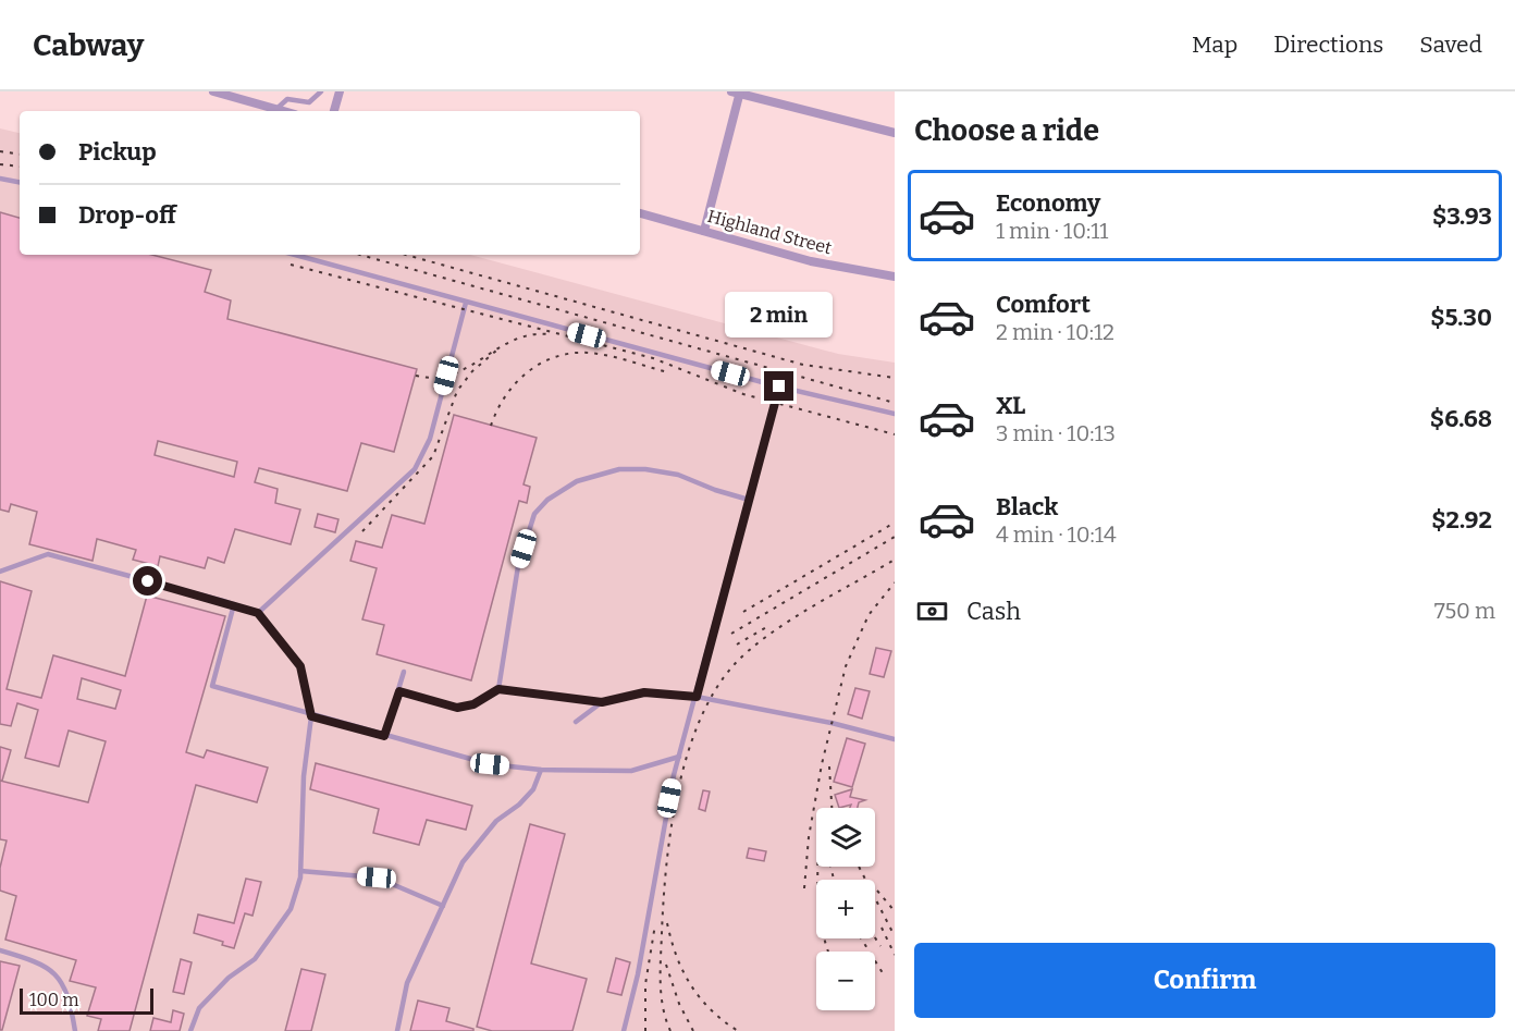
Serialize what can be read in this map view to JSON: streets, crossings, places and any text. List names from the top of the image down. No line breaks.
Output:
{"streets":{"street":["Highland Street"]},"scale_bar":"100 m","page":{"header":"Cabway","nav":["Map","Directions","Saved"],"heading":"Choose a ride","banner":["Pickup","Drop-off"],"list":[{"name":"Economy","note":"1 min · 10:11","value":"$3.93"},{"name":"Comfort","note":"2 min · 10:12","value":"$5.30"},{"name":"XL","note":"3 min · 10:13","value":"$6.68"},{"name":"Black","note":"4 min · 10:14","value":"$2.92"}],"bubble":"2 min","pay":["Cash","750 m"],"map_buttons":["+","−"],"buttons":"Confirm","scale":"100 m"}}
